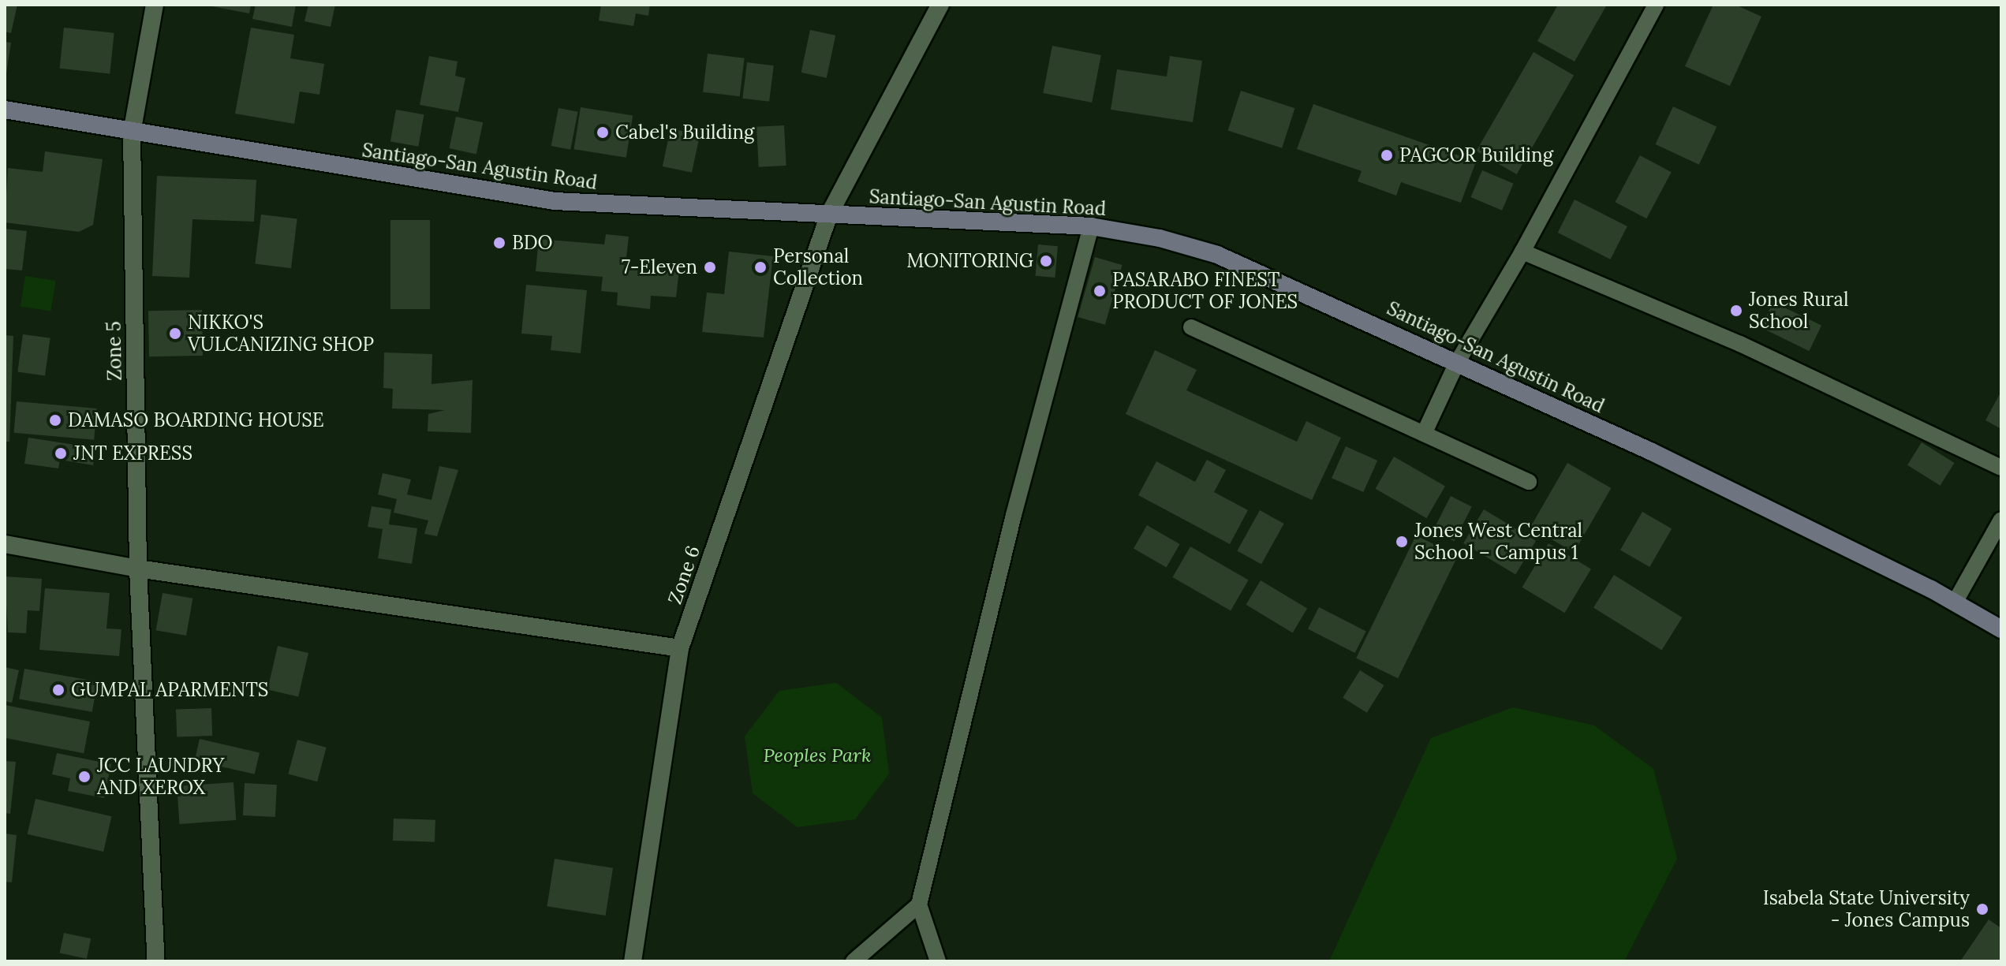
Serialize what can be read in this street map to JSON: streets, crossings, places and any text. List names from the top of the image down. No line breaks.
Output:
{"streets":{"main road":["Santiago-San Agustin Road"],"street":["Zone 5","Zone 6"]},"crossings":[["Santiago-San Agustin Road","Zone 5"],["Santiago-San Agustin Road","Zone 6"]],"parks":["Peoples Park"],"places":["Cabel's Building","PAGCOR Building","BDO","MONITORING","7-Eleven","Personal Collection","PASARABO FINEST PRODUCT OF JONES","Jones Rural School","NIKKO'S VULCANIZING SHOP","DAMASO BOARDING HOUSE","JNT EXPRESS","Jones West Central School – Campus 1","GUMPAL APARMENTS","JCC LAUNDRY AND XEROX","Isabela State University - Jones Campus"]}
